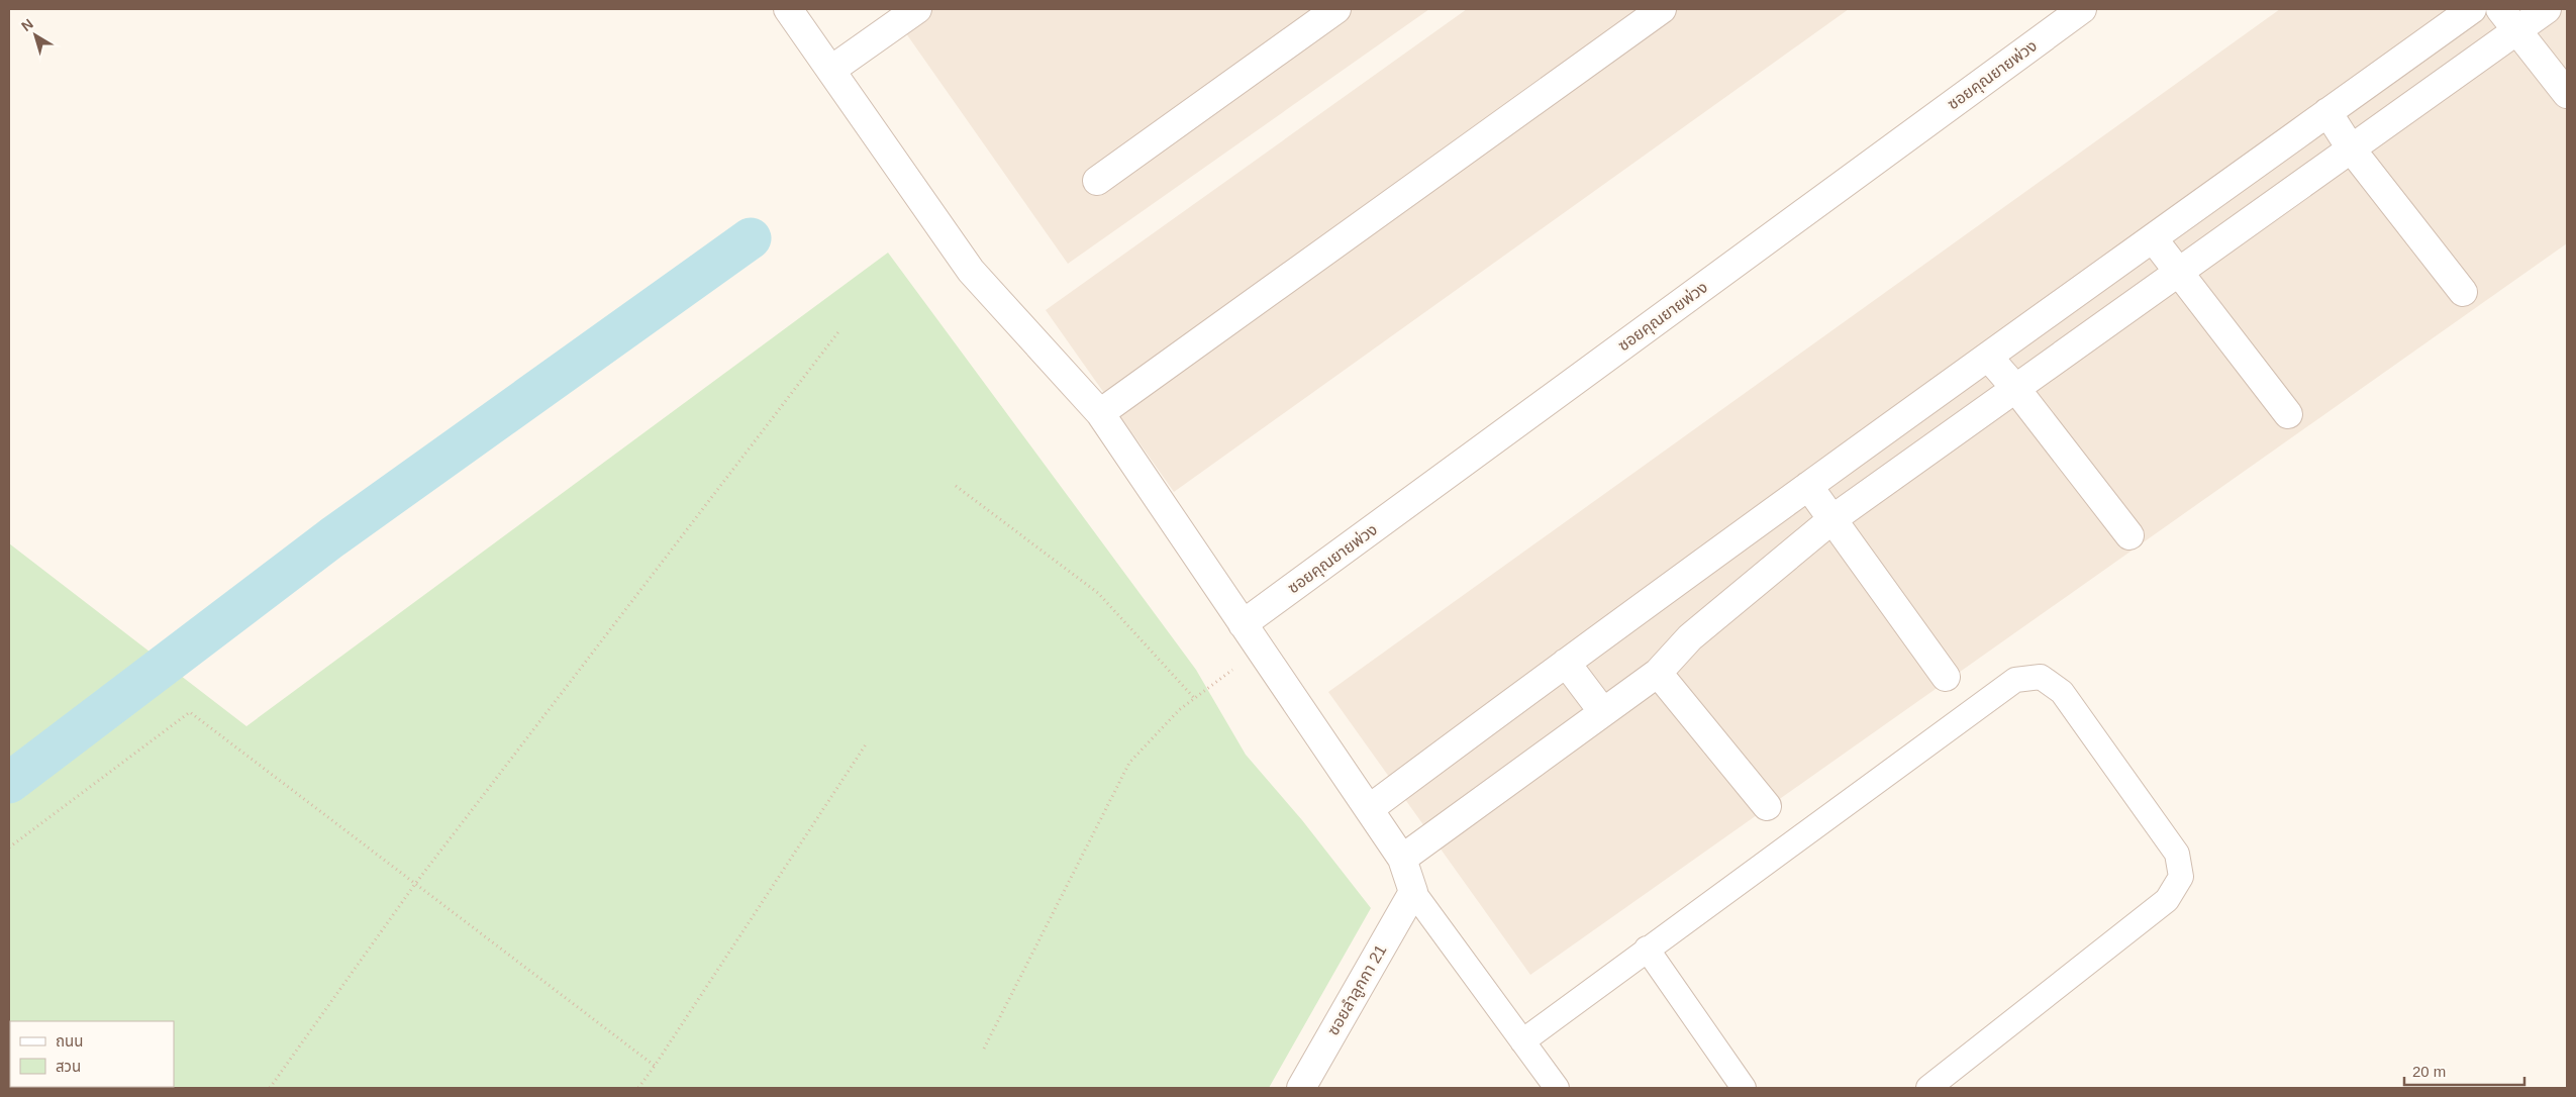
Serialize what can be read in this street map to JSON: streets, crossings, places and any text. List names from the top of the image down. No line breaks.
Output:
{"streets":{"street":["ซอยคุณยายพ่วง","ซอยลำลูกกา 21"]},"legend":["ถนน","สวน"],"scale_bar":"20 m","north":"top left"}
